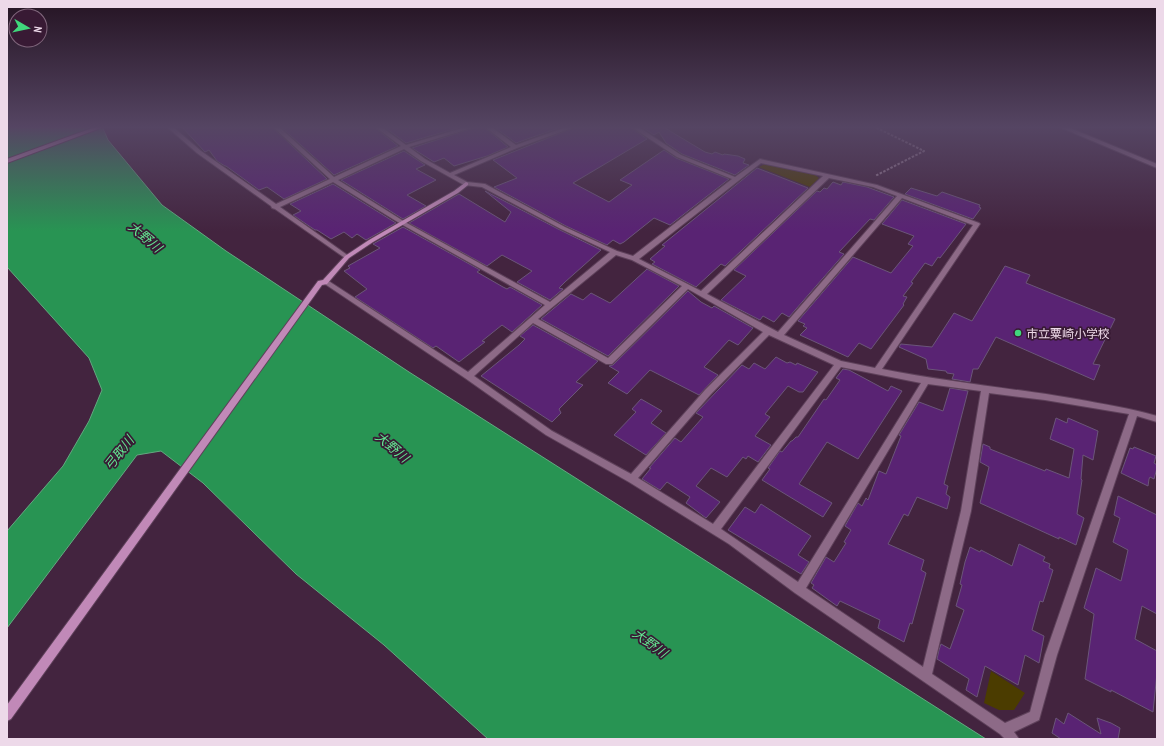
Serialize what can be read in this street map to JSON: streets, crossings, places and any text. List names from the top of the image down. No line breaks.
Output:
{"water":["大野川","弓取川"],"places":["市立粟崎小学校"],"north":"right"}
